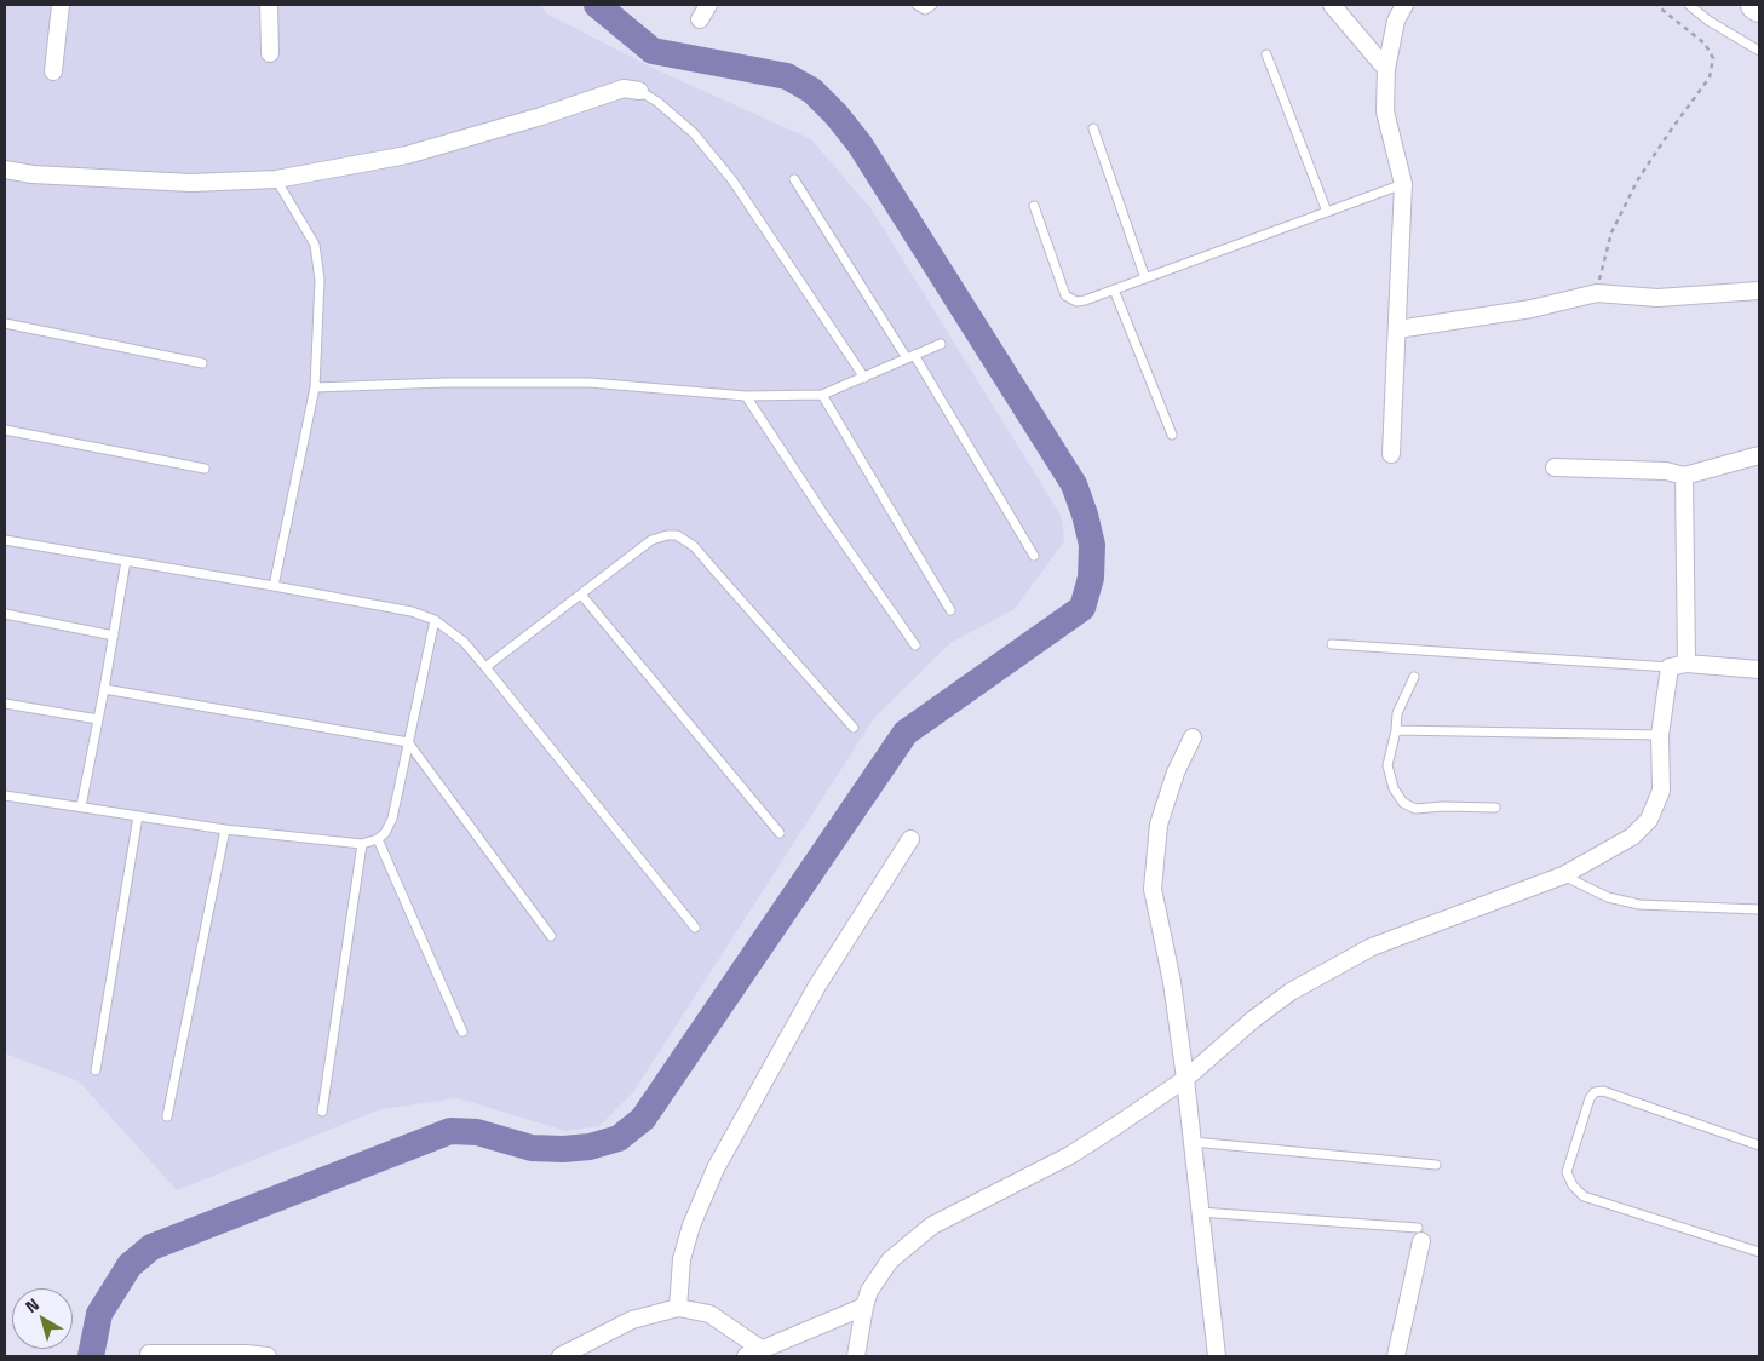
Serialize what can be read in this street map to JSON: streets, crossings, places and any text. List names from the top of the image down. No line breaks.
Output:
{"north":"top left"}
